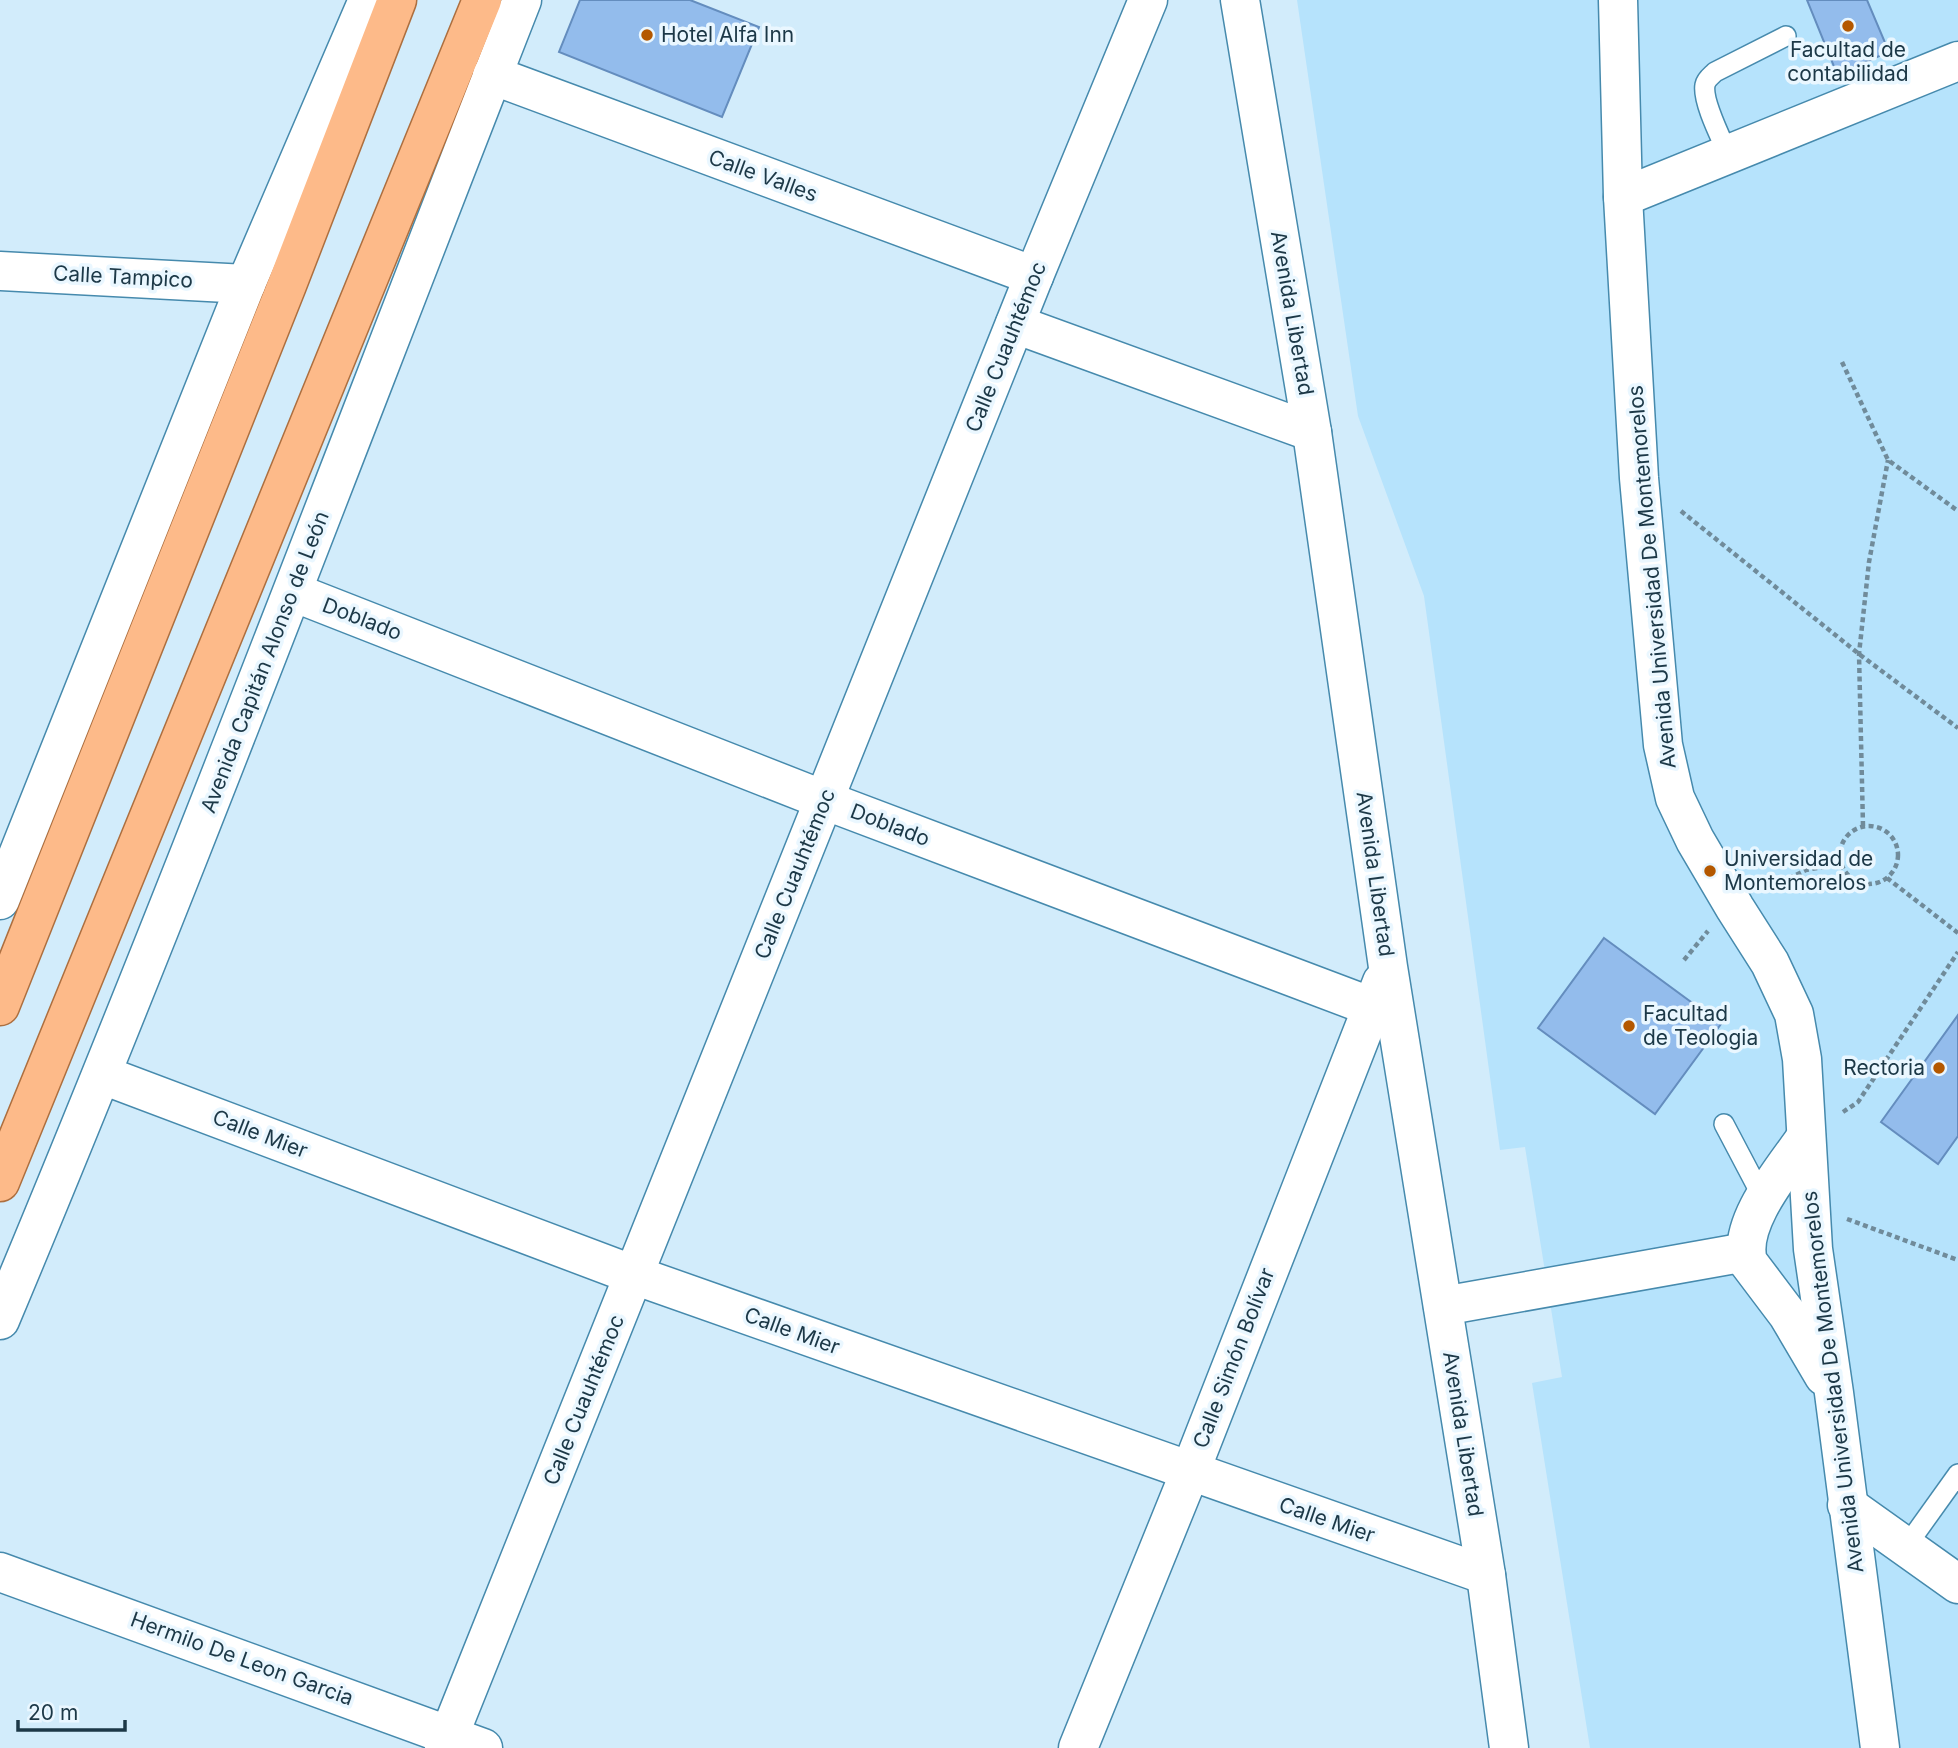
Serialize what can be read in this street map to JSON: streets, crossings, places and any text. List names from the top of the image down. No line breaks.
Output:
{"streets":{"street":["Calle Valles","Calle Tampico","Avenida Libertad","Calle Cuauhtémoc","Avenida Universidad De Montemorelos","Doblado","Avenida Capitán Alonso de León","Calle Mier","Calle Simón Bolívar","Hermilo De Leon Garcia"]},"crossings":[["Calle Valles","Calle Cuauhtémoc"],["Calle Valles","Avenida Capitán Alonso de León"],["Avenida Libertad","Calle Mier"],["Avenida Libertad","Calle Simón Bolívar"],["Calle Cuauhtémoc","Doblado"],["Calle Cuauhtémoc","Calle Mier"],["Calle Cuauhtémoc","Hermilo De Leon Garcia"],["Doblado","Avenida Capitán Alonso de León"],["Doblado","Calle Simón Bolívar"],["Avenida Capitán Alonso de León","Calle Mier"],["Calle Mier","Calle Simón Bolívar"]],"places":["Facultad de contabilidad","Hotel Alfa Inn","Universidad de Montemorelos","Facultad de Teologia","Rectoria"],"scale_bar":"20 m"}
